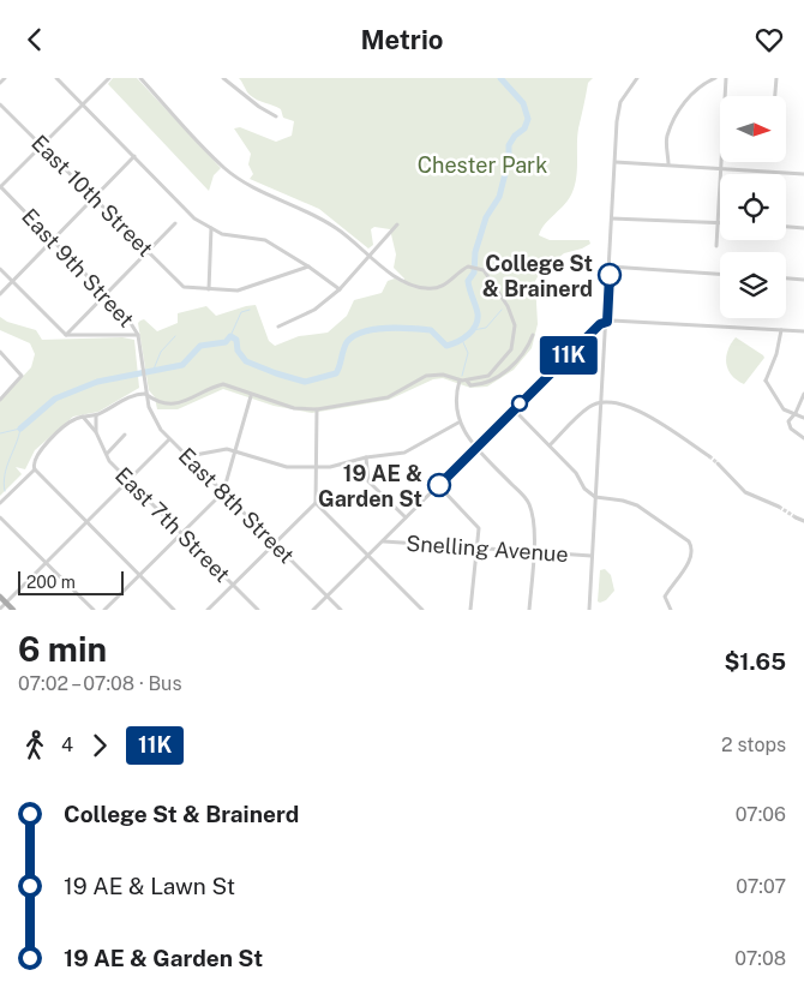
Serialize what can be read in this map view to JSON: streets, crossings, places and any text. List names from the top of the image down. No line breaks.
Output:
{"streets":{"street":["East 10th Street","East 9th Street","East 8th Street","East 7th Street","Snelling Avenue"]},"crossings":[["East 9th Street","East 8th Street"]],"parks":["Chester Park"],"places":["College St & Brainerd","19 AE & Garden St"],"lines":["bus line 11K"],"scale_bar":"200 m","north":"right","page":{"header":"Metrio","on_map":"11K","scale":"200 m","heading":["6 min","07:02 – 07:08 · Bus","$1.65"],"legs":["4","11K","2 stops"],"list":[{"name":"College St & Brainerd","value":"07:06"},{"name":"19 AE & Lawn St","value":"07:07"},{"name":"19 AE & Garden St","value":"07:08"}]}}
